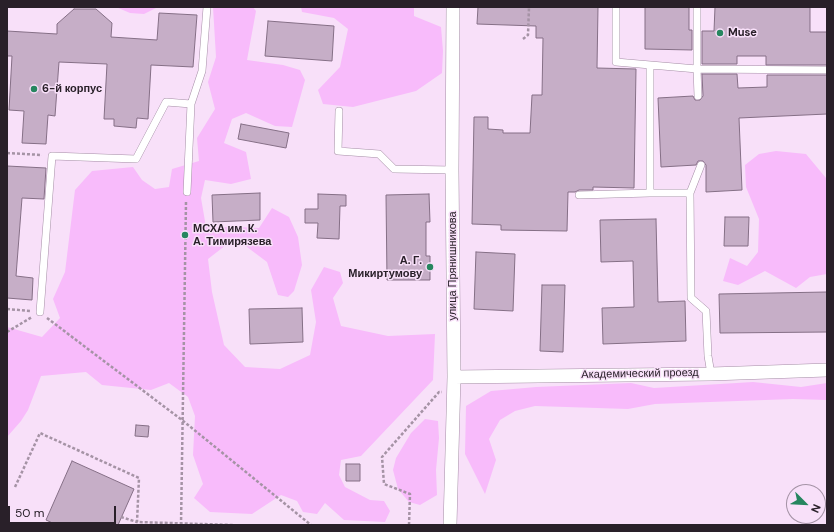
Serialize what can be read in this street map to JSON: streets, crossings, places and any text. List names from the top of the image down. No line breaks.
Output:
{"streets":{"street":["улица Прянишникова","Академический проезд"]},"crossings":[["улица Прянишникова","Академический проезд"]],"places":["Muse","6-й корпус","МСХА им. К. А. Тимирязева","А. Г. Микиртумову"],"scale_bar":"50 m","north":"bottom right"}
